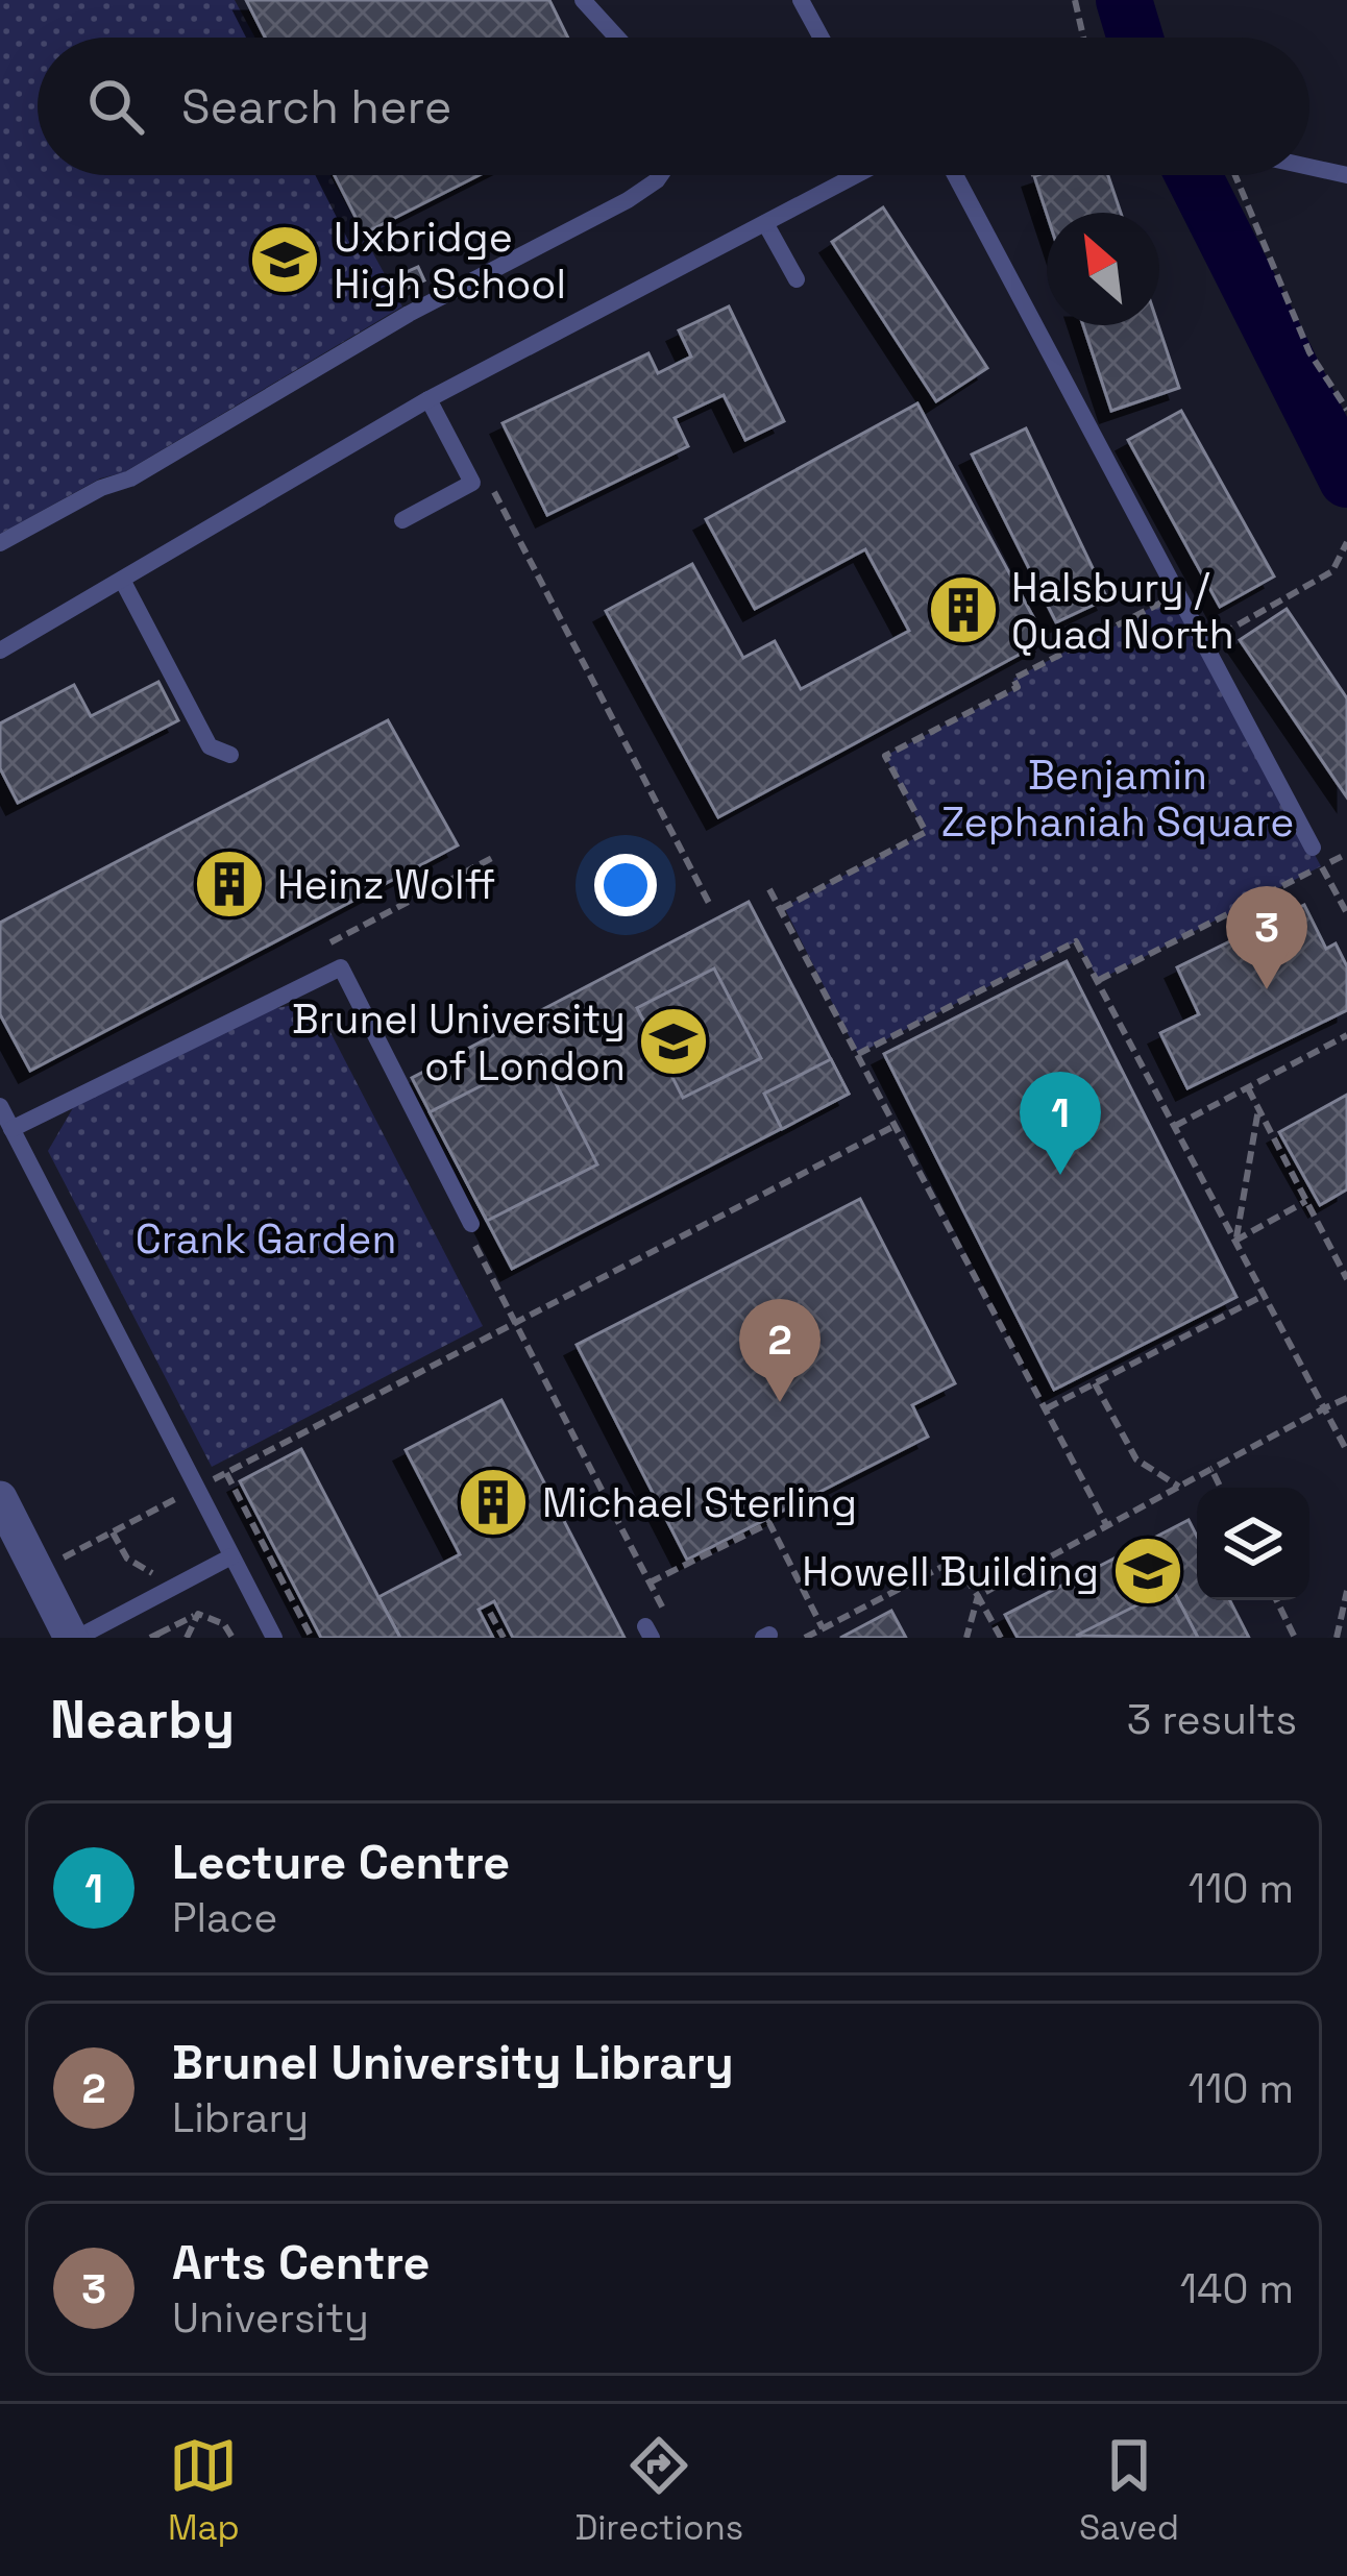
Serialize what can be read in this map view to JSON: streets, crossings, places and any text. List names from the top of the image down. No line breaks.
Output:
{"parks":["Benjamin Zephaniah Square","Crank Garden"],"places":{"school or university":["Uxbridge High School","Brunel University of London","Howell Building"],"building":["Halsbury / Quad North","Heinz Wolff","Michael Sterling"]},"north":"top left","page":{"search":"Search here","pins":["3","1","2"],"heading":["Nearby","3 results"],"list":[{"mark":"1","name":"Lecture Centre","note":"Place","value":"110 m"},{"mark":"2","name":"Brunel University Library","note":"Library","value":"110 m"},{"mark":"3","name":"Arts Centre","note":"University","value":"140 m"}],"nav":["Map","Directions","Saved"]}}
